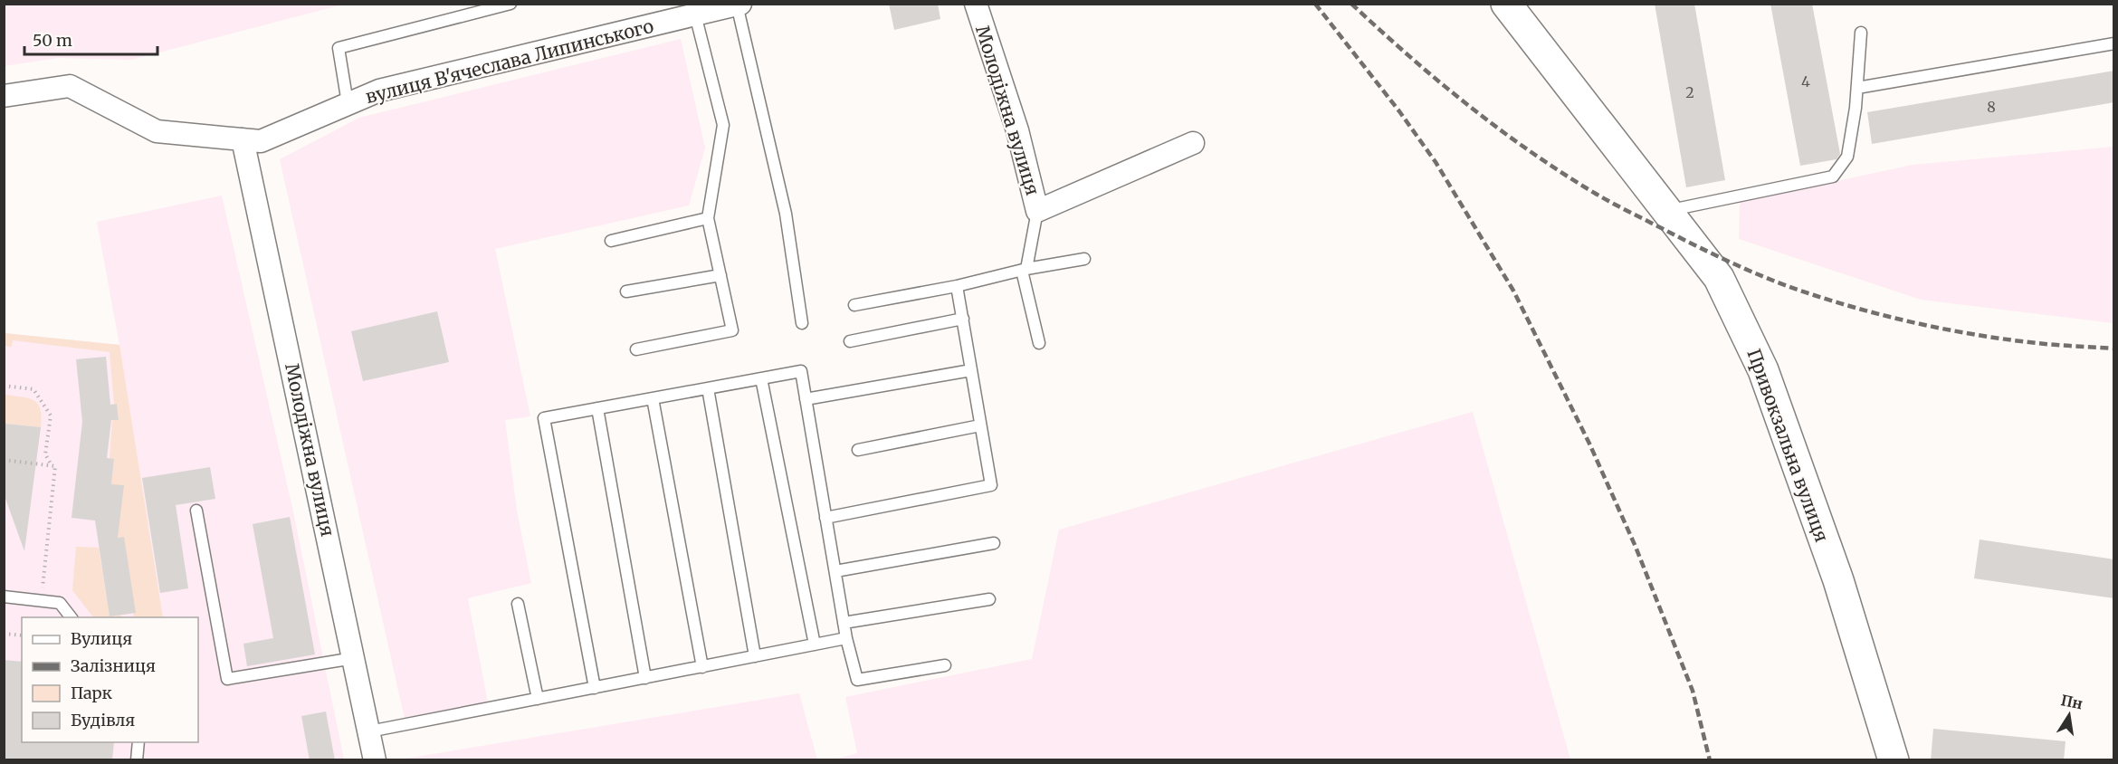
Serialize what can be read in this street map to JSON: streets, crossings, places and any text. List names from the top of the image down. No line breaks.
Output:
{"streets":{"main road":["Привокзальна вулиця"],"street":["вулиця В'ячеслава Липинського","Молодіжна вулиця"]},"crossings":[["вулиця В'ячеслава Липинського","Молодіжна вулиця"]],"house_numbers":["4","2","8"],"legend":["Вулиця","Залізниця","Парк","Будівля"],"scale_bar":"50 m","north":"top"}
